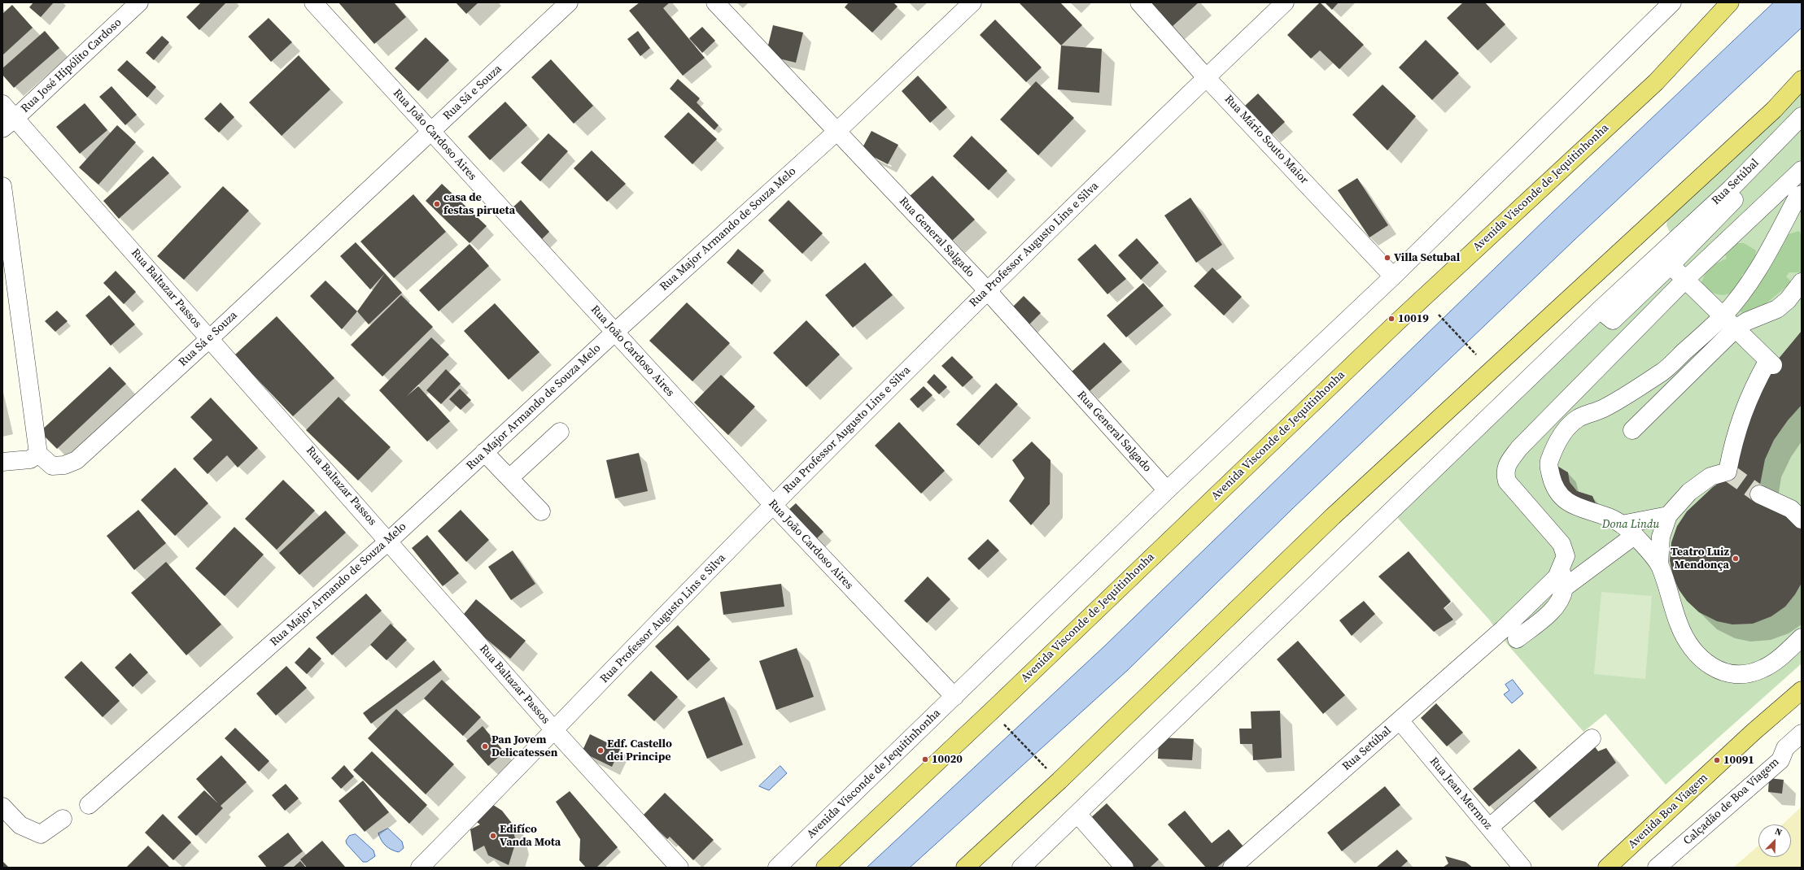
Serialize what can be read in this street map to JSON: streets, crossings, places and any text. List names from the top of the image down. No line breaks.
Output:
{"streets":{"main road":["Avenida Visconde de Jequitinhonha","Avenida Boa Viagem"],"street":["Rua José Hipólito Cardoso","Rua Sá e Souza","Rua João Cardoso Aires","Rua Mário Souto Maior","Rua Setúbal","Rua Major Armando de Souza Melo","Rua General Salgado","Rua Professor Augusto Lins e Silva","Rua Baltazar Passos","Rua Jean Mermoz","Calçadão de Boa Viagem"]},"crossings":[["Rua José Hipólito Cardoso","Rua Baltazar Passos"],["Rua Sá e Souza","Rua João Cardoso Aires"],["Rua Sá e Souza","Rua Baltazar Passos"],["Rua João Cardoso Aires","Avenida Visconde de Jequitinhonha"],["Rua João Cardoso Aires","Rua Major Armando de Souza Melo"],["Rua João Cardoso Aires","Rua Professor Augusto Lins e Silva"],["Rua Mário Souto Maior","Avenida Visconde de Jequitinhonha"],["Rua Mário Souto Maior","Rua Professor Augusto Lins e Silva"],["Rua Setúbal","Rua Jean Mermoz"],["Avenida Visconde de Jequitinhonha","Rua General Salgado"],["Rua Major Armando de Souza Melo","Rua General Salgado"],["Rua Major Armando de Souza Melo","Rua Baltazar Passos"],["Rua General Salgado","Rua Professor Augusto Lins e Silva"],["Rua Professor Augusto Lins e Silva","Rua Baltazar Passos"]],"parks":["Dona Lindu"],"places":["casa de festas pirueta","Villa Setubal","10019","Teatro Luiz Mendonça","Pan Jovem Delicatessen","Edf. Castello dei Principe","10020","10091","Edifíco Vanda Mota"],"north":"top right"}
